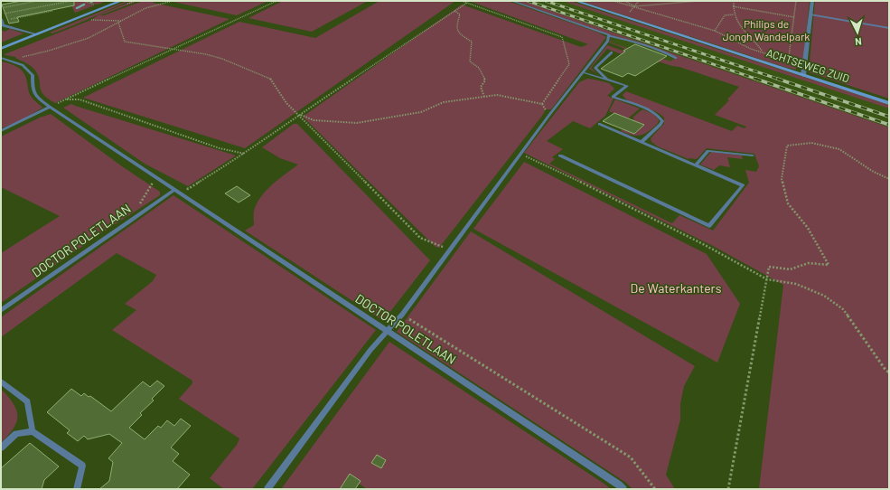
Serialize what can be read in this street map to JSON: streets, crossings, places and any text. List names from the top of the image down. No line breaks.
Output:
{"streets":{"street":["ACHTSEWEG ZUID"],"lane":["DOCTOR POLETLAAN"]},"parks":["Philips de Jongh Wandelpark","De Waterkanters"],"north":"bottom"}
